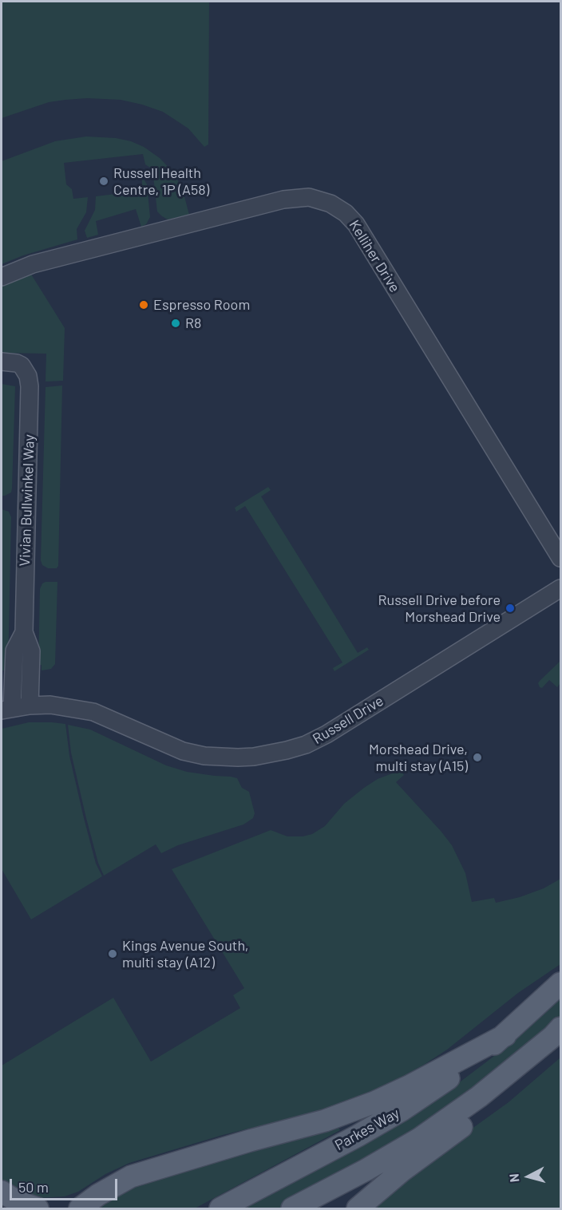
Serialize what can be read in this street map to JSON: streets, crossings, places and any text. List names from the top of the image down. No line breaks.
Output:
{"streets":{"main road":["Parkes Way"],"street":["Kelliher Drive","Vivian Bullwinkel Way","Russell Drive"]},"crossings":[["Vivian Bullwinkel Way","Russell Drive"]],"places":["Russell Health Centre, 1P (A58)","Espresso Room","R8","Russell Drive before Morshead Drive","Morshead Drive, multi stay (A15)","Kings Avenue South, multi stay (A12)"],"scale_bar":"50 m","north":"left"}
